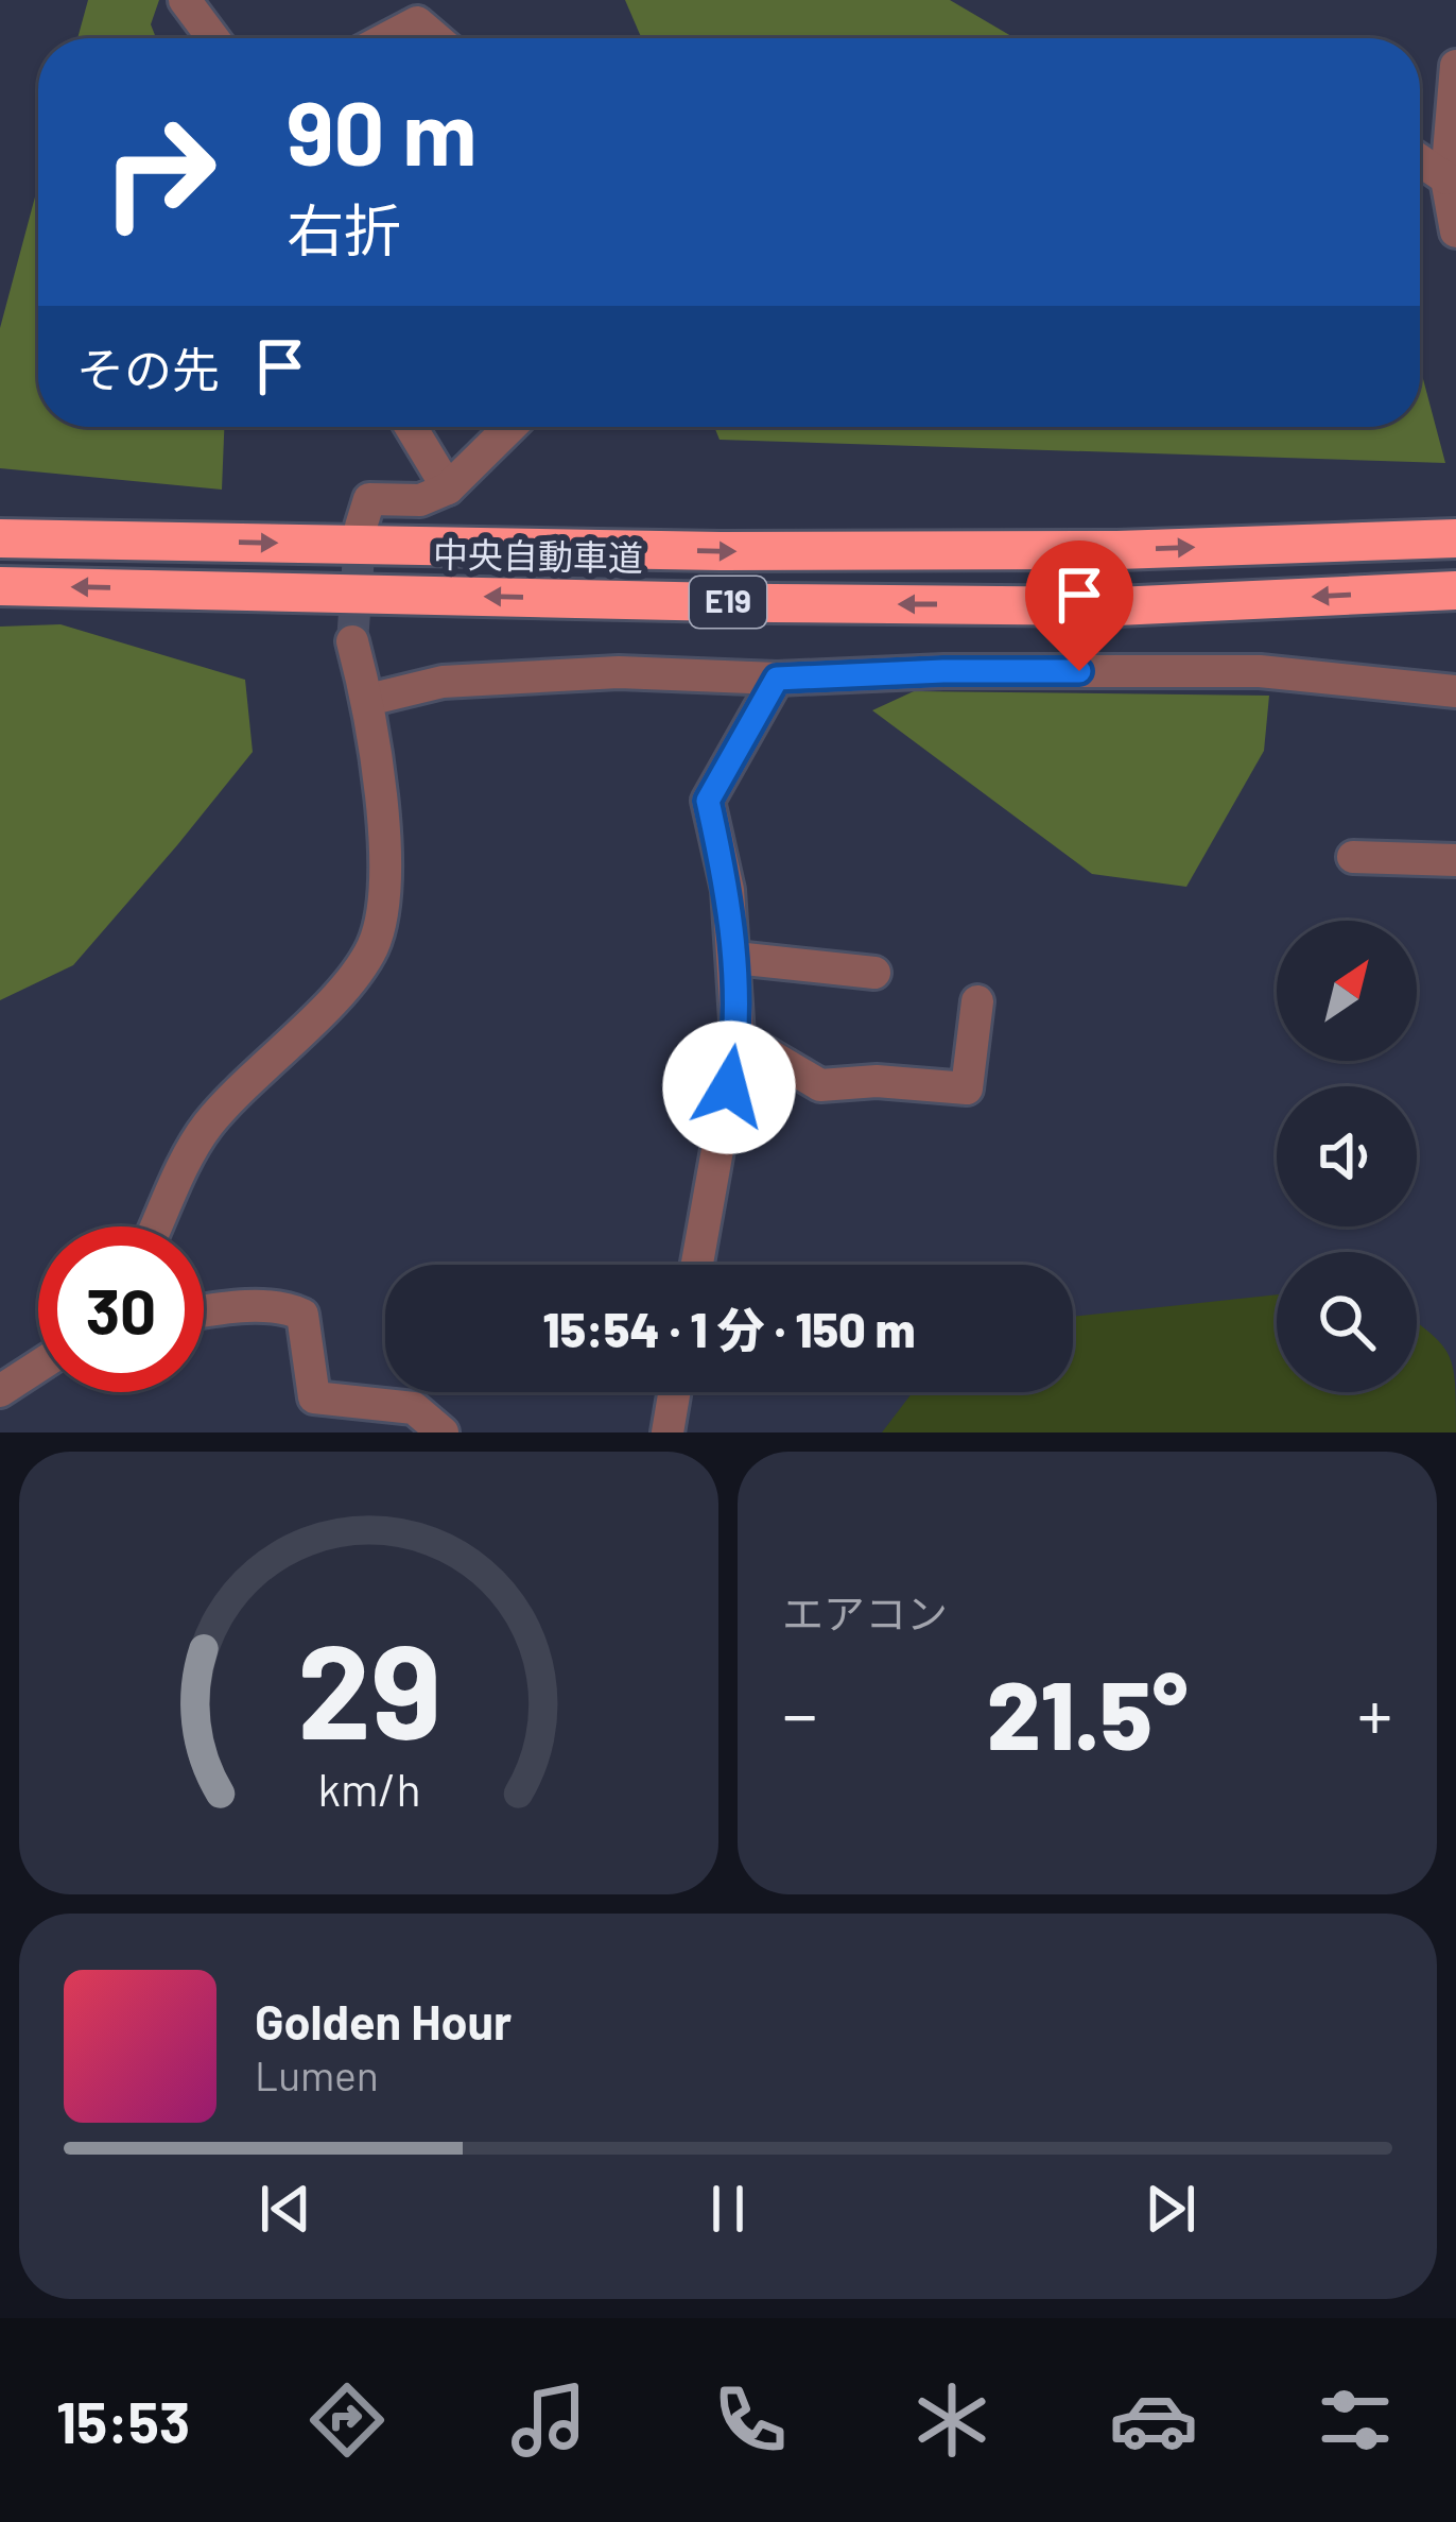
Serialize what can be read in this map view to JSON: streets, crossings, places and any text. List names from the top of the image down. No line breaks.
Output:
{"streets":{"highway":["中央自動車道","E19"]},"north":"top right","page":{"turn":["90 m","右折"],"then":"その先","limit":"30","trip":"15:54 · 1 分 · 150 m","tile":"エアコン","heat":["−","21.5°","+"],"song":["Golden Hour","Lumen"],"tabs":"15:53","gauge":["29","km/h"]}}
